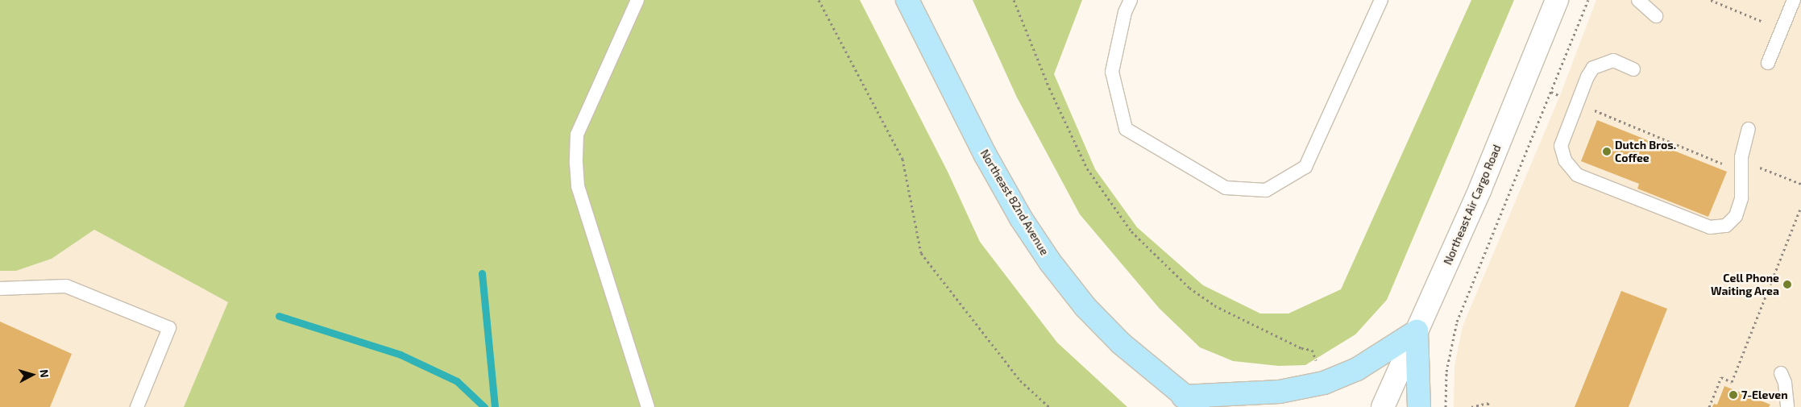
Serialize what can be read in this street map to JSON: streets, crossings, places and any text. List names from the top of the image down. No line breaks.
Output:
{"streets":{"main road":["Northeast 82nd Avenue"],"street":["Northeast Air Cargo Road"]},"places":["Dutch Bros. Coffee","Cell Phone Waiting Area","7-Eleven"],"north":"right"}
